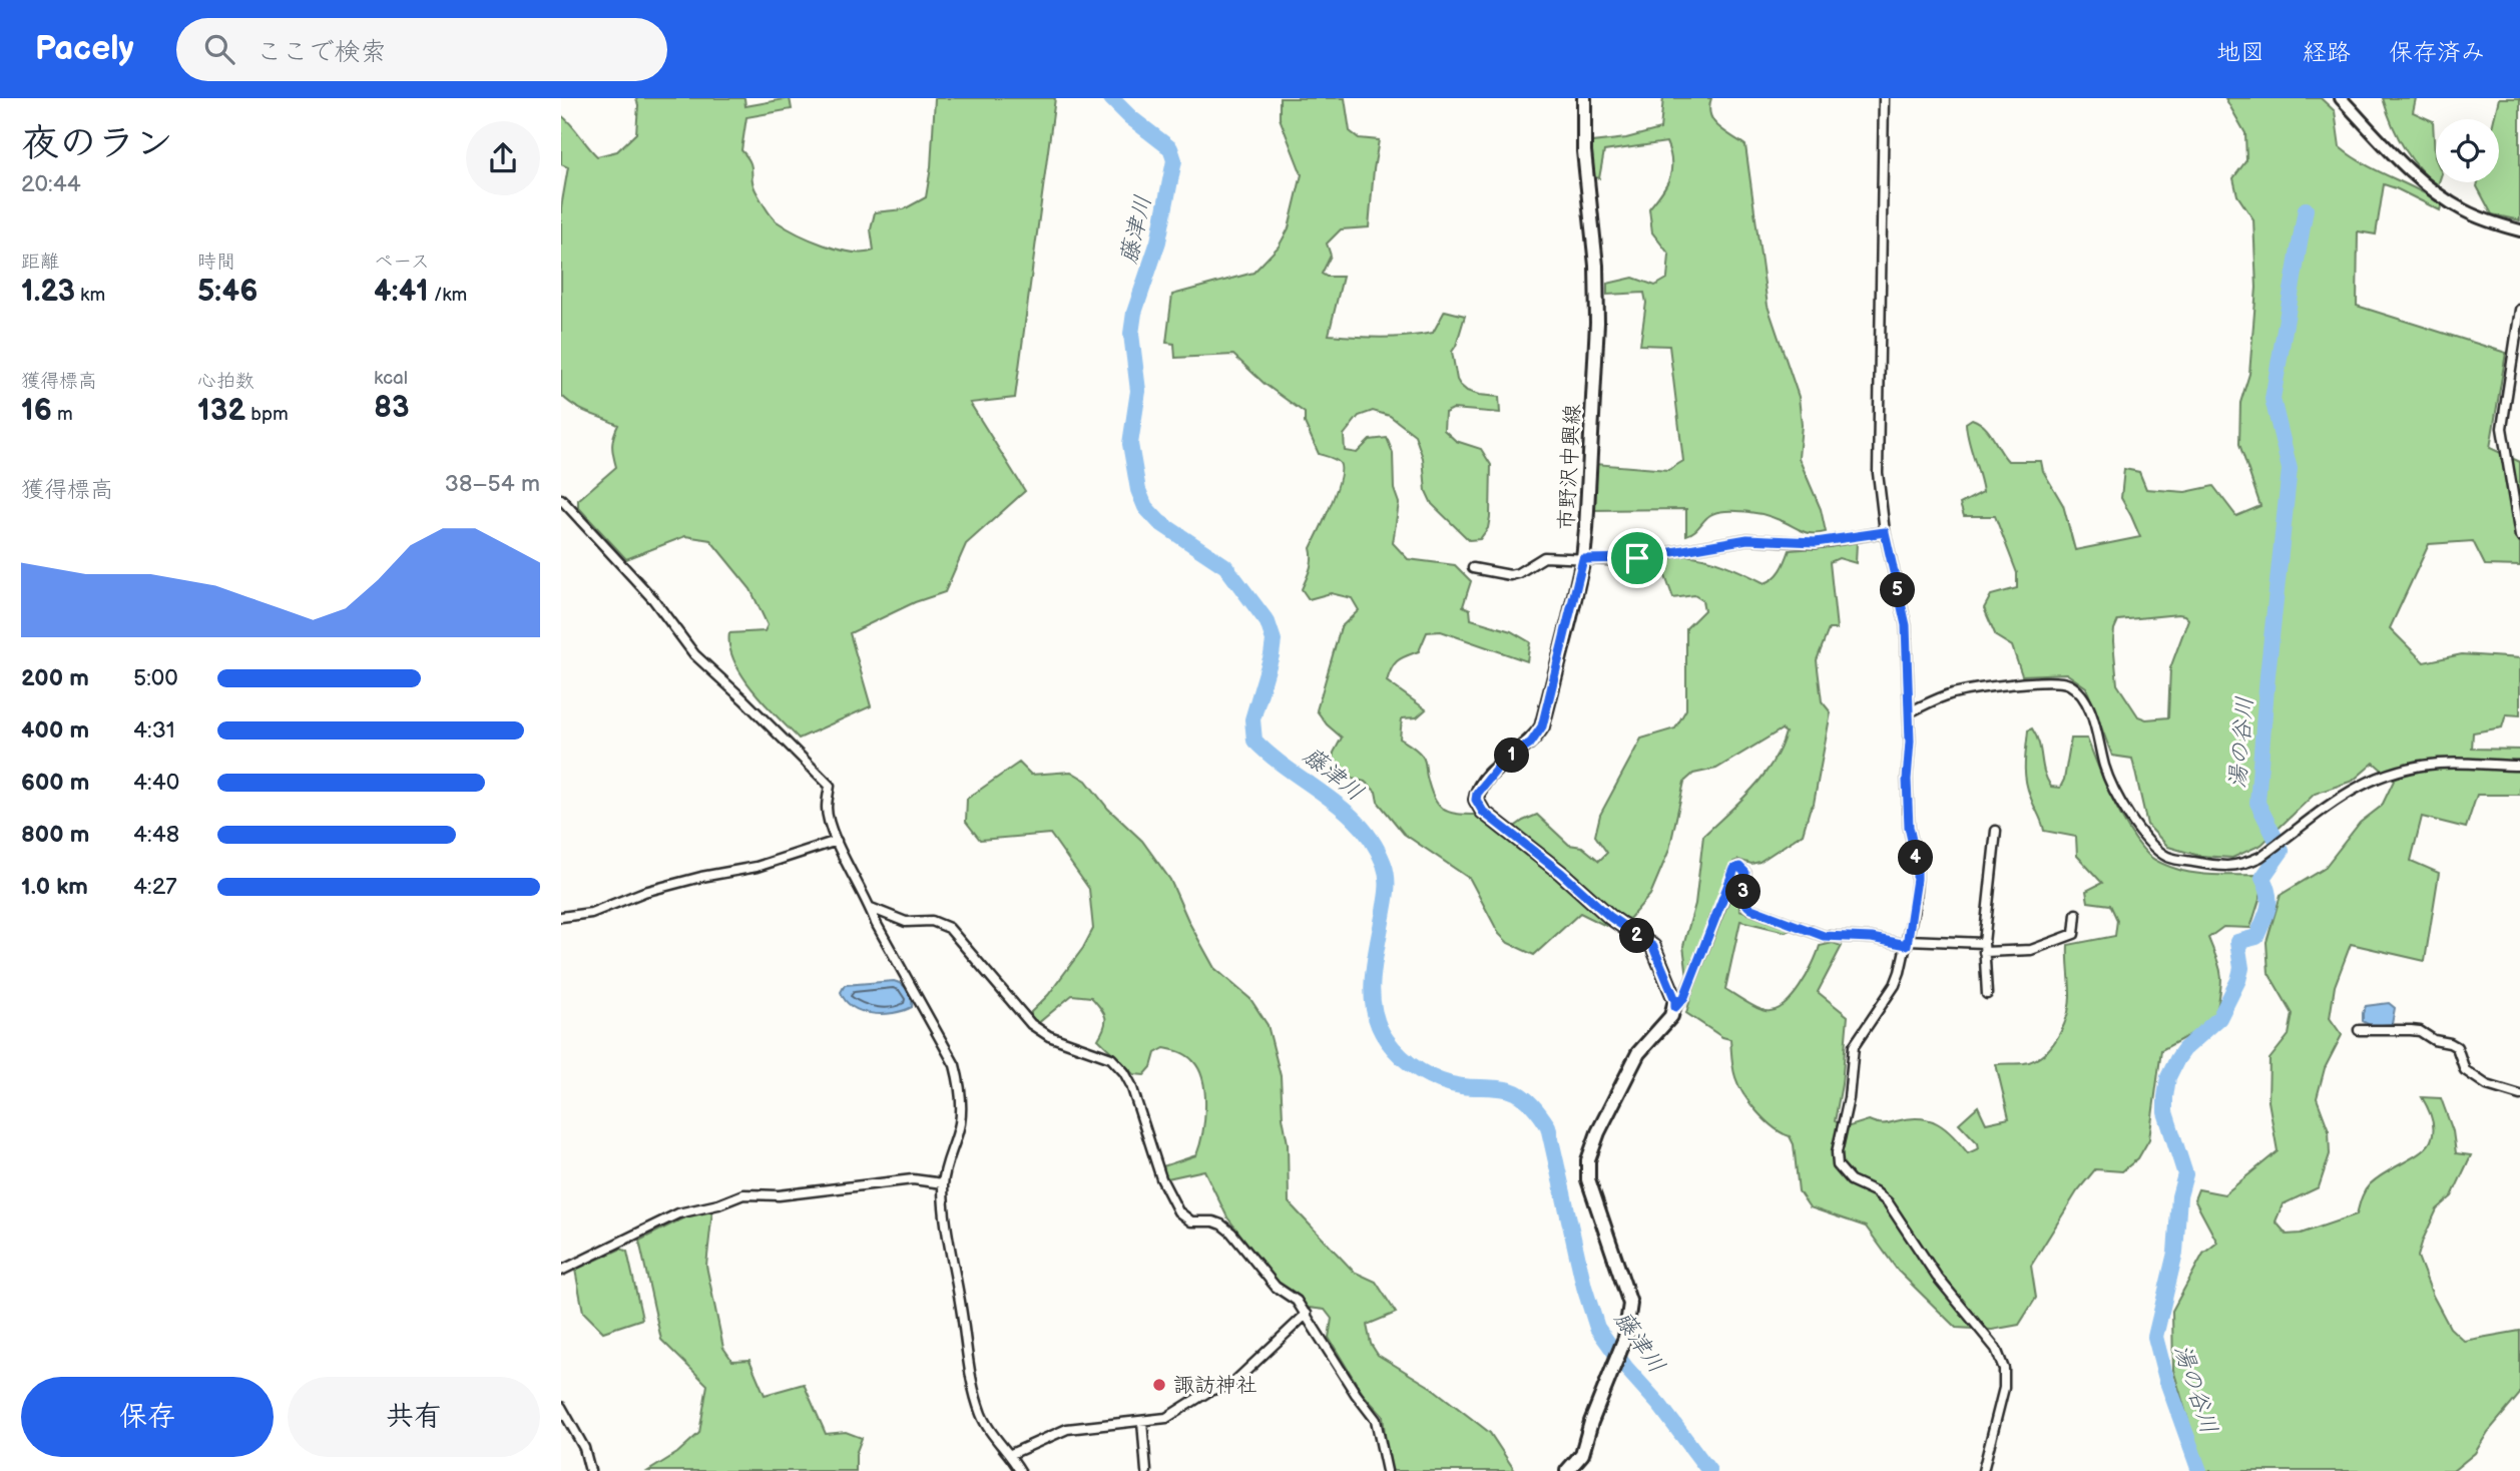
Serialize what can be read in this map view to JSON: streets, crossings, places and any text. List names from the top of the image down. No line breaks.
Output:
{"streets":{"main road":["市野沢中興線"]},"water":["藤津川","湯の谷川"],"places":["諏訪神社"],"page":{"header":"Pacely","search":"ここで検索","nav":["地図","経路","保存済み"],"heading":["夜のラン","20:44"],"stats":[["距離","1.23 km"],["時間","5:46"],["ペース","4:41 /km"],["獲得標高","16 m"],["心拍数","132 bpm"],["kcal","83"]],"chart":["獲得標高","38–54 m"],"pins":["5","1","4","3","2"],"list":[{"name":"200 m","note":"5:00"},{"name":"400 m","note":"4:31"},{"name":"600 m","note":"4:40"},{"name":"800 m","note":"4:48"},{"name":"1.0 km","note":"4:27"}],"buttons":["保存","共有"]}}
